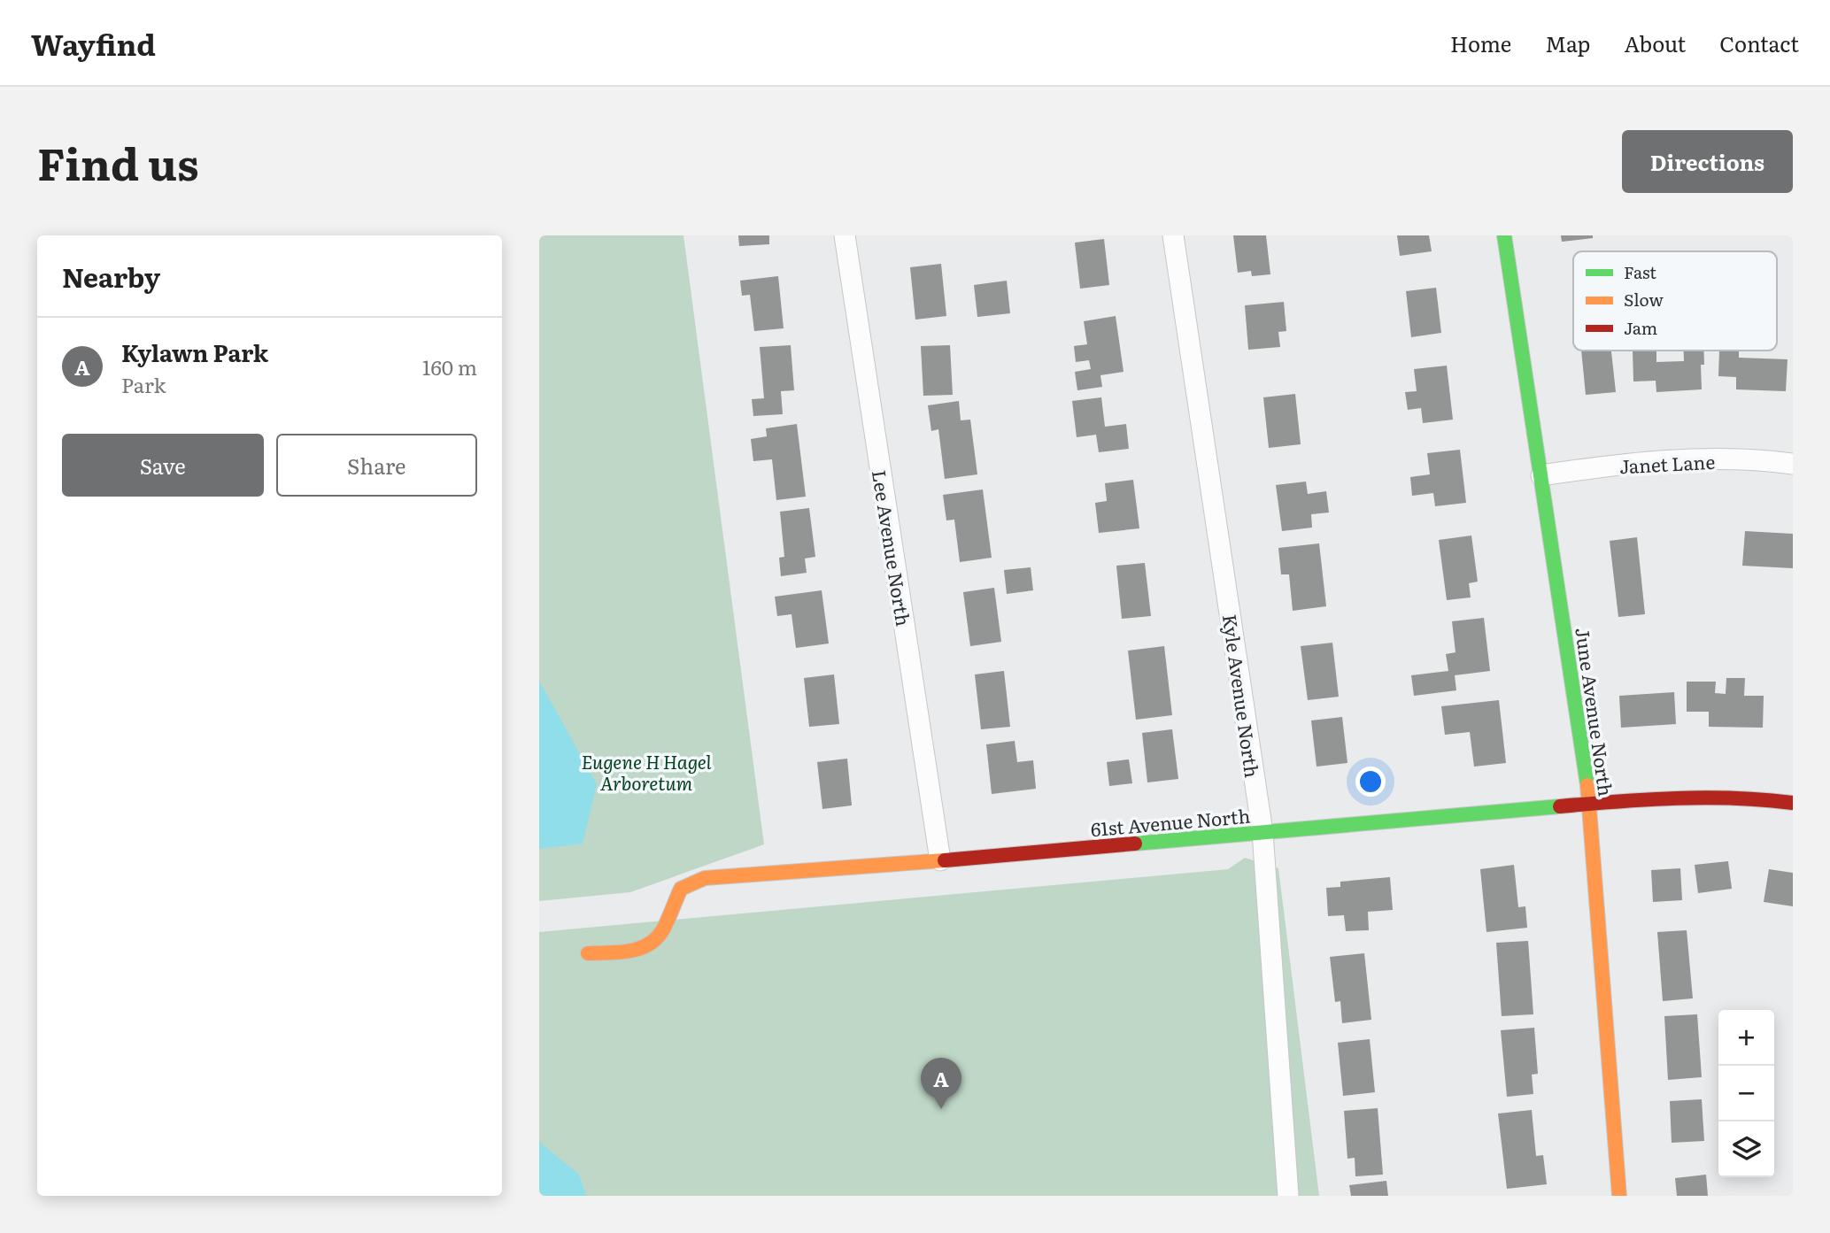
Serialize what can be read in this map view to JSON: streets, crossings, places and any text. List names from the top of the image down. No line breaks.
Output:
{"streets":{"street":["Janet Lane","Lee Avenue North","Kyle Avenue North","June Avenue North","61st Avenue North"]},"crossings":[["Janet Lane","June Avenue North"],["Lee Avenue North","61st Avenue North"],["Kyle Avenue North","61st Avenue North"],["June Avenue North","61st Avenue North"]],"parks":["Eugene H Hagel Arboretum"],"legend":["Fast","Slow","Jam"],"page":{"header":"Wayfind","nav":["Home","Map","About","Contact"],"title":"Find us","buttons":["Directions",["Save","Share"]],"heading":"Nearby","list":[{"mark":"A","name":"Kylawn Park","note":"Park","value":"160 m"}],"map_buttons":["+","−"],"pins":"A"}}
